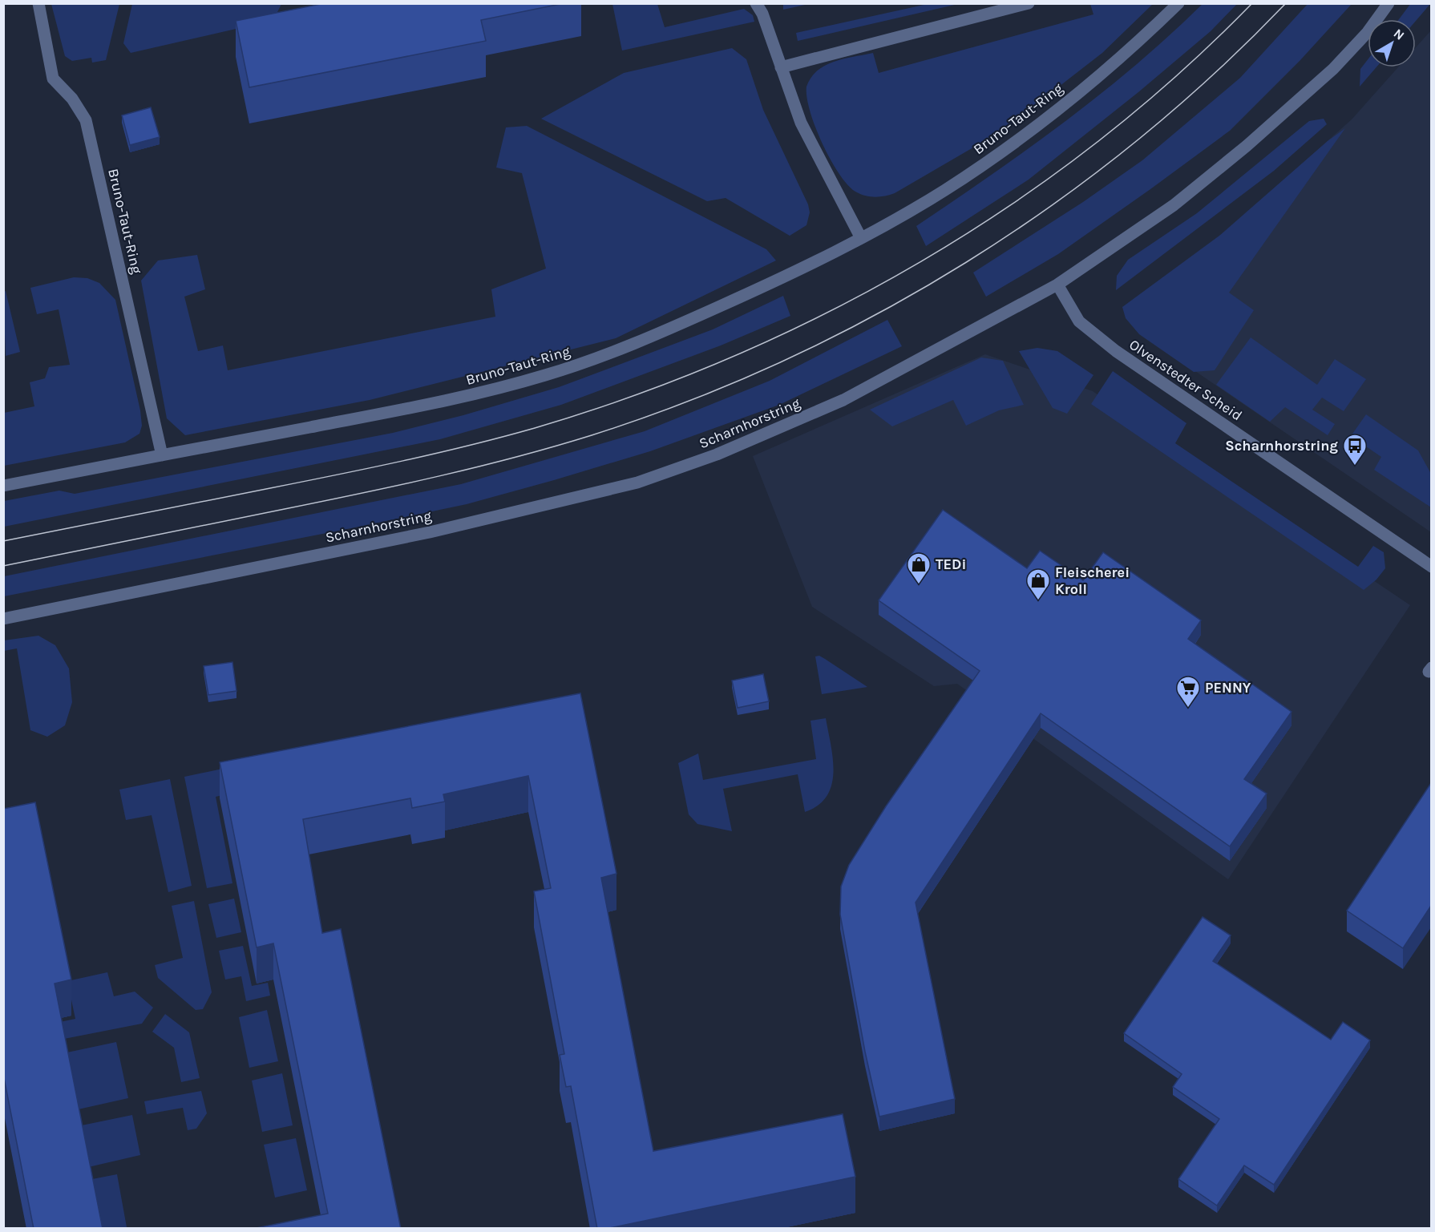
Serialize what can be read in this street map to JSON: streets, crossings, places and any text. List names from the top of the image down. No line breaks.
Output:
{"streets":{"street":["Bruno-Taut-Ring","Olvenstedter Scheid","Scharnhorstring"]},"crossings":[["Olvenstedter Scheid","Scharnhorstring"]],"places":{"bus stop":["Scharnhorstring"],"shop":["TEDi","Fleischerei Kroll"],"supermarket":["PENNY"]},"north":"top right"}
